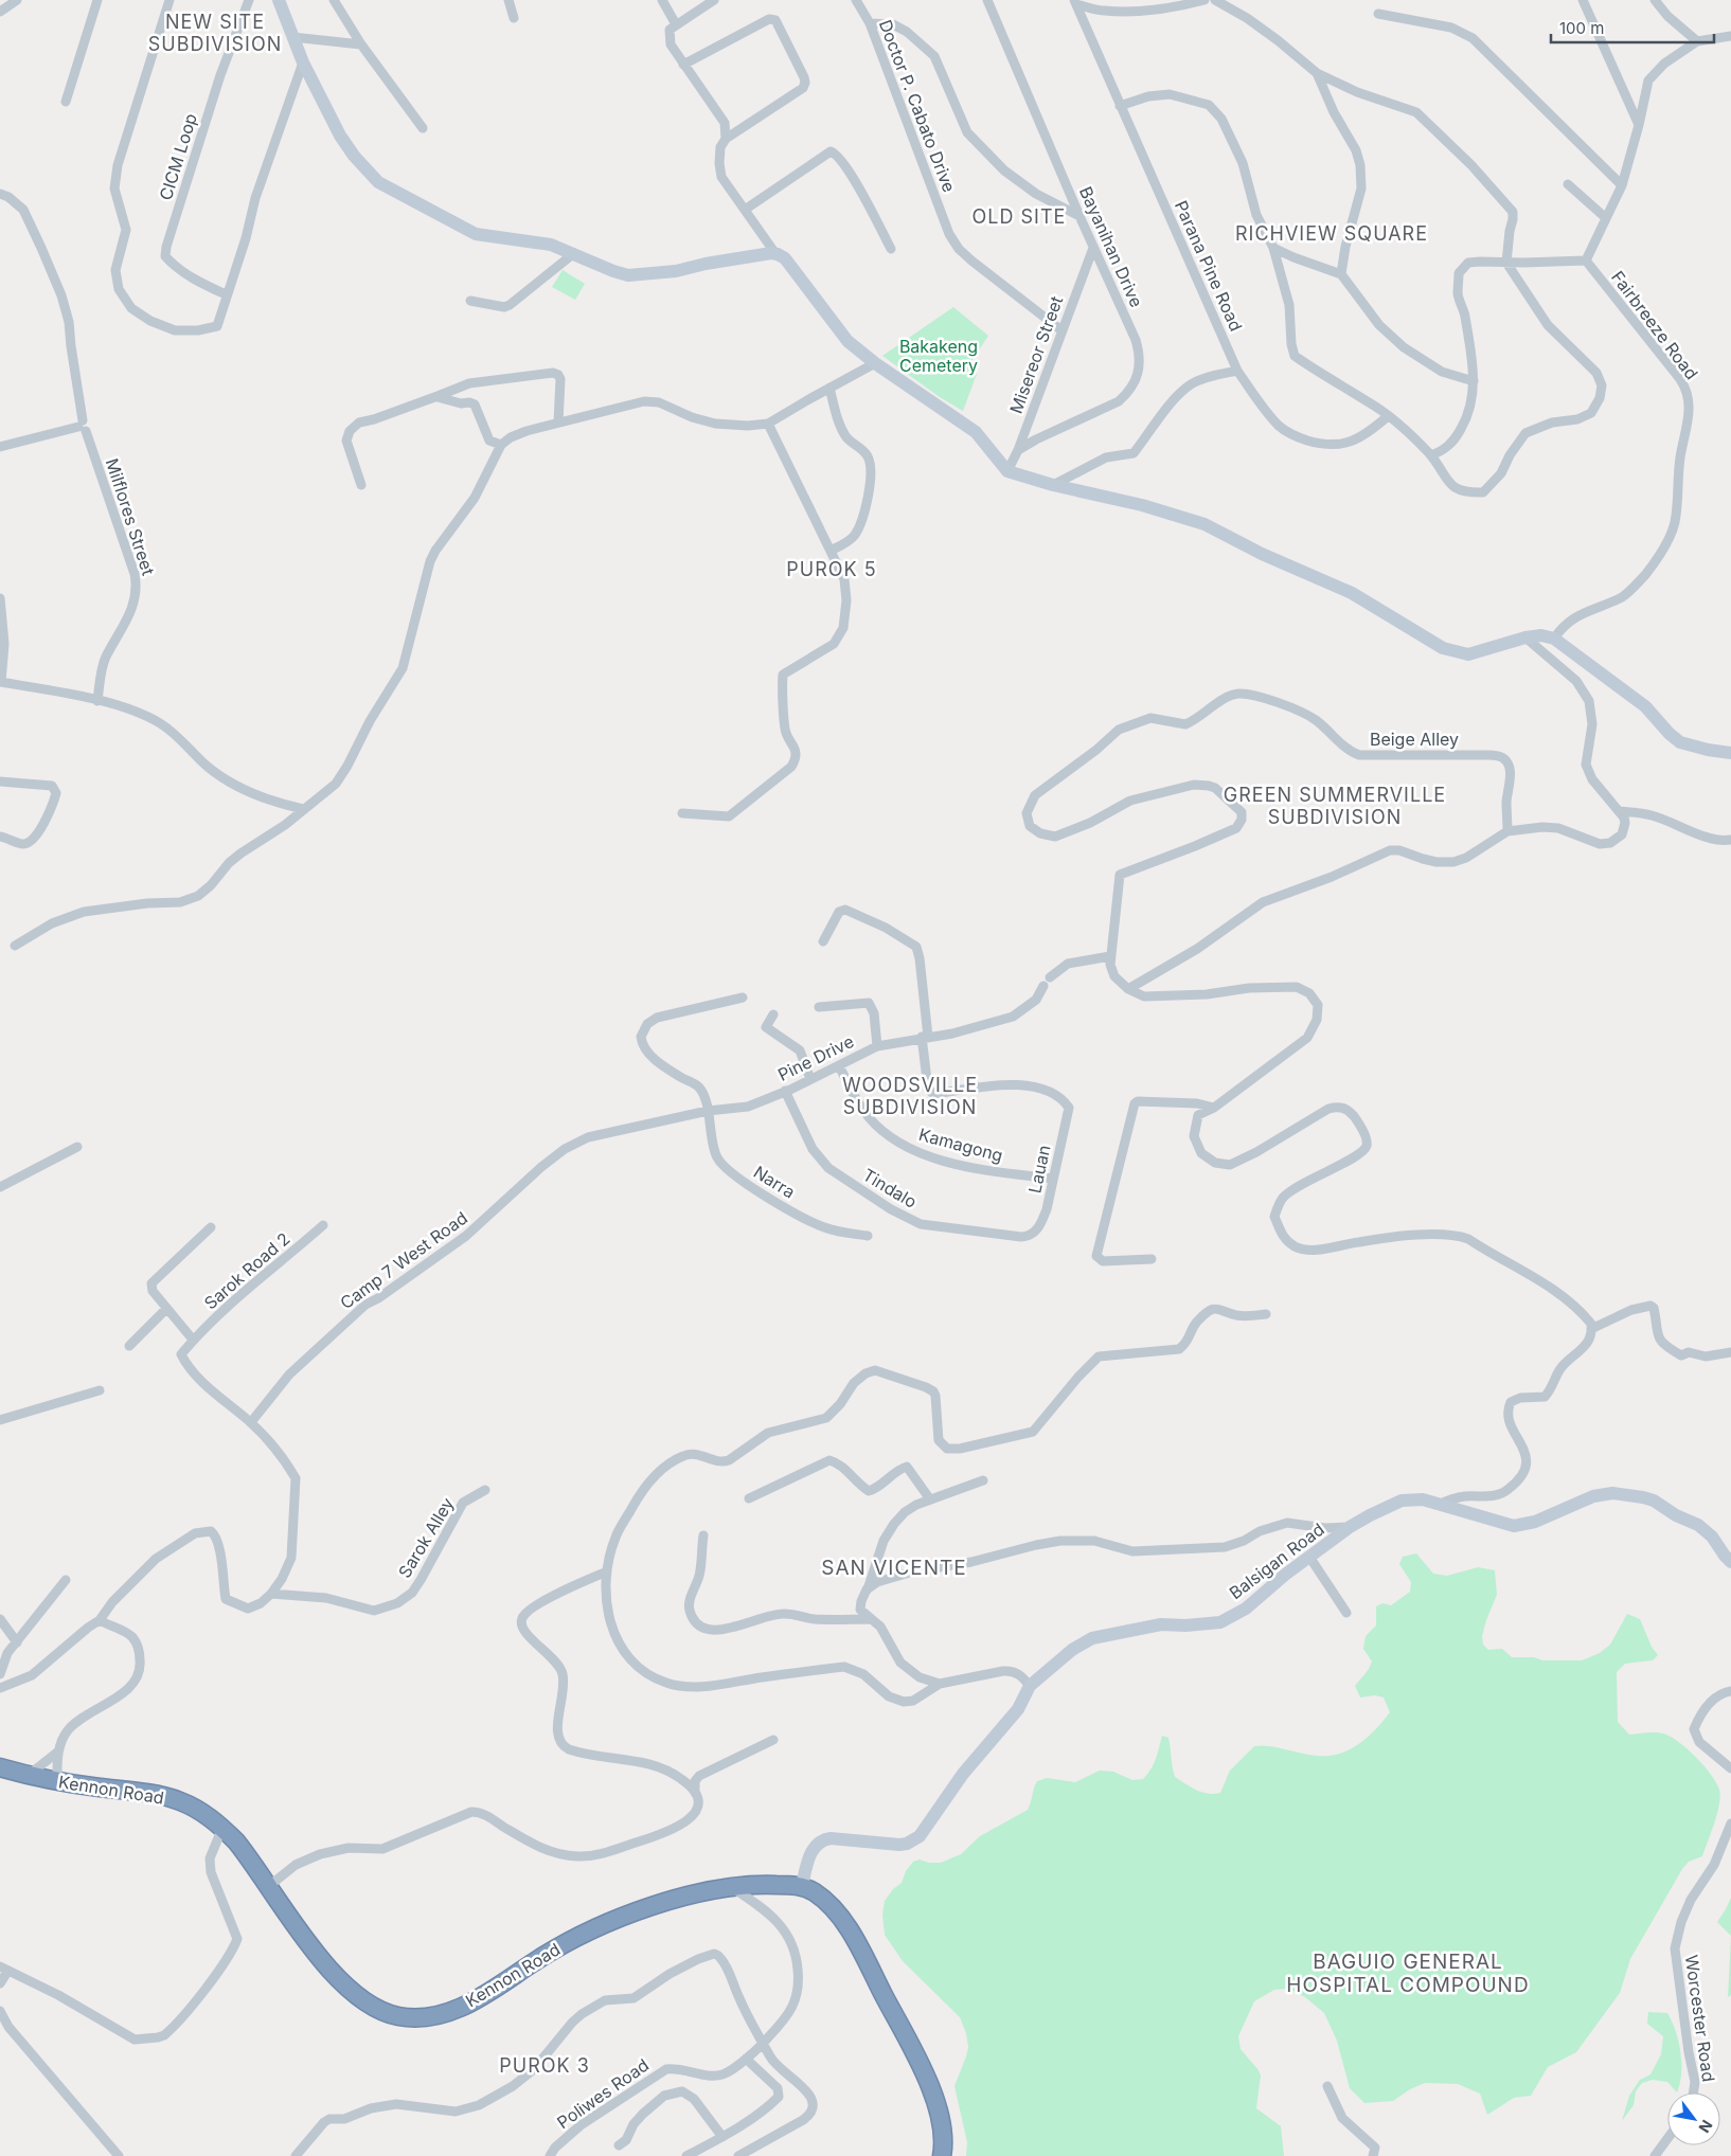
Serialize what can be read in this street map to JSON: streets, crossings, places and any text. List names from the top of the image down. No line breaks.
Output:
{"streets":{"highway":["Kennon Road"],"main road":["Balsigan Road"],"street":["Doctor P. Cabato Drive","CICM Loop","Bayanihan Drive","Parana Pine Road","Fairbreeze Road","Misereor Street","Milflores Street","Beige Alley","Pine Drive","Kamagong","Lauan","Narra","Tindalo","Camp 7 West Road","Sarok Road 2","Sarok Alley","Worcester Road","Poliwes Road"]},"crossings":[["Doctor P. Cabato Drive","Misereor Street"],["Bayanihan Drive","Misereor Street"],["Pine Drive","Kamagong"],["Pine Drive","Lauan"],["Pine Drive","Narra"],["Pine Drive","Tindalo"],["Pine Drive","Camp 7 West Road"],["Kamagong","Lauan"],["Lauan","Tindalo"],["Balsigan Road","Kennon Road"],["Kennon Road","Poliwes Road"]],"districts":["NEW SITE SUBDIVISION","OLD SITE","RICHVIEW SQUARE","PUROK 5","GREEN SUMMERVILLE SUBDIVISION","WOODSVILLE SUBDIVISION","SAN VICENTE","BAGUIO GENERAL HOSPITAL COMPOUND","PUROK 3"],"parks":["Bakakeng Cemetery"],"scale_bar":"100 m","north":"bottom right"}
